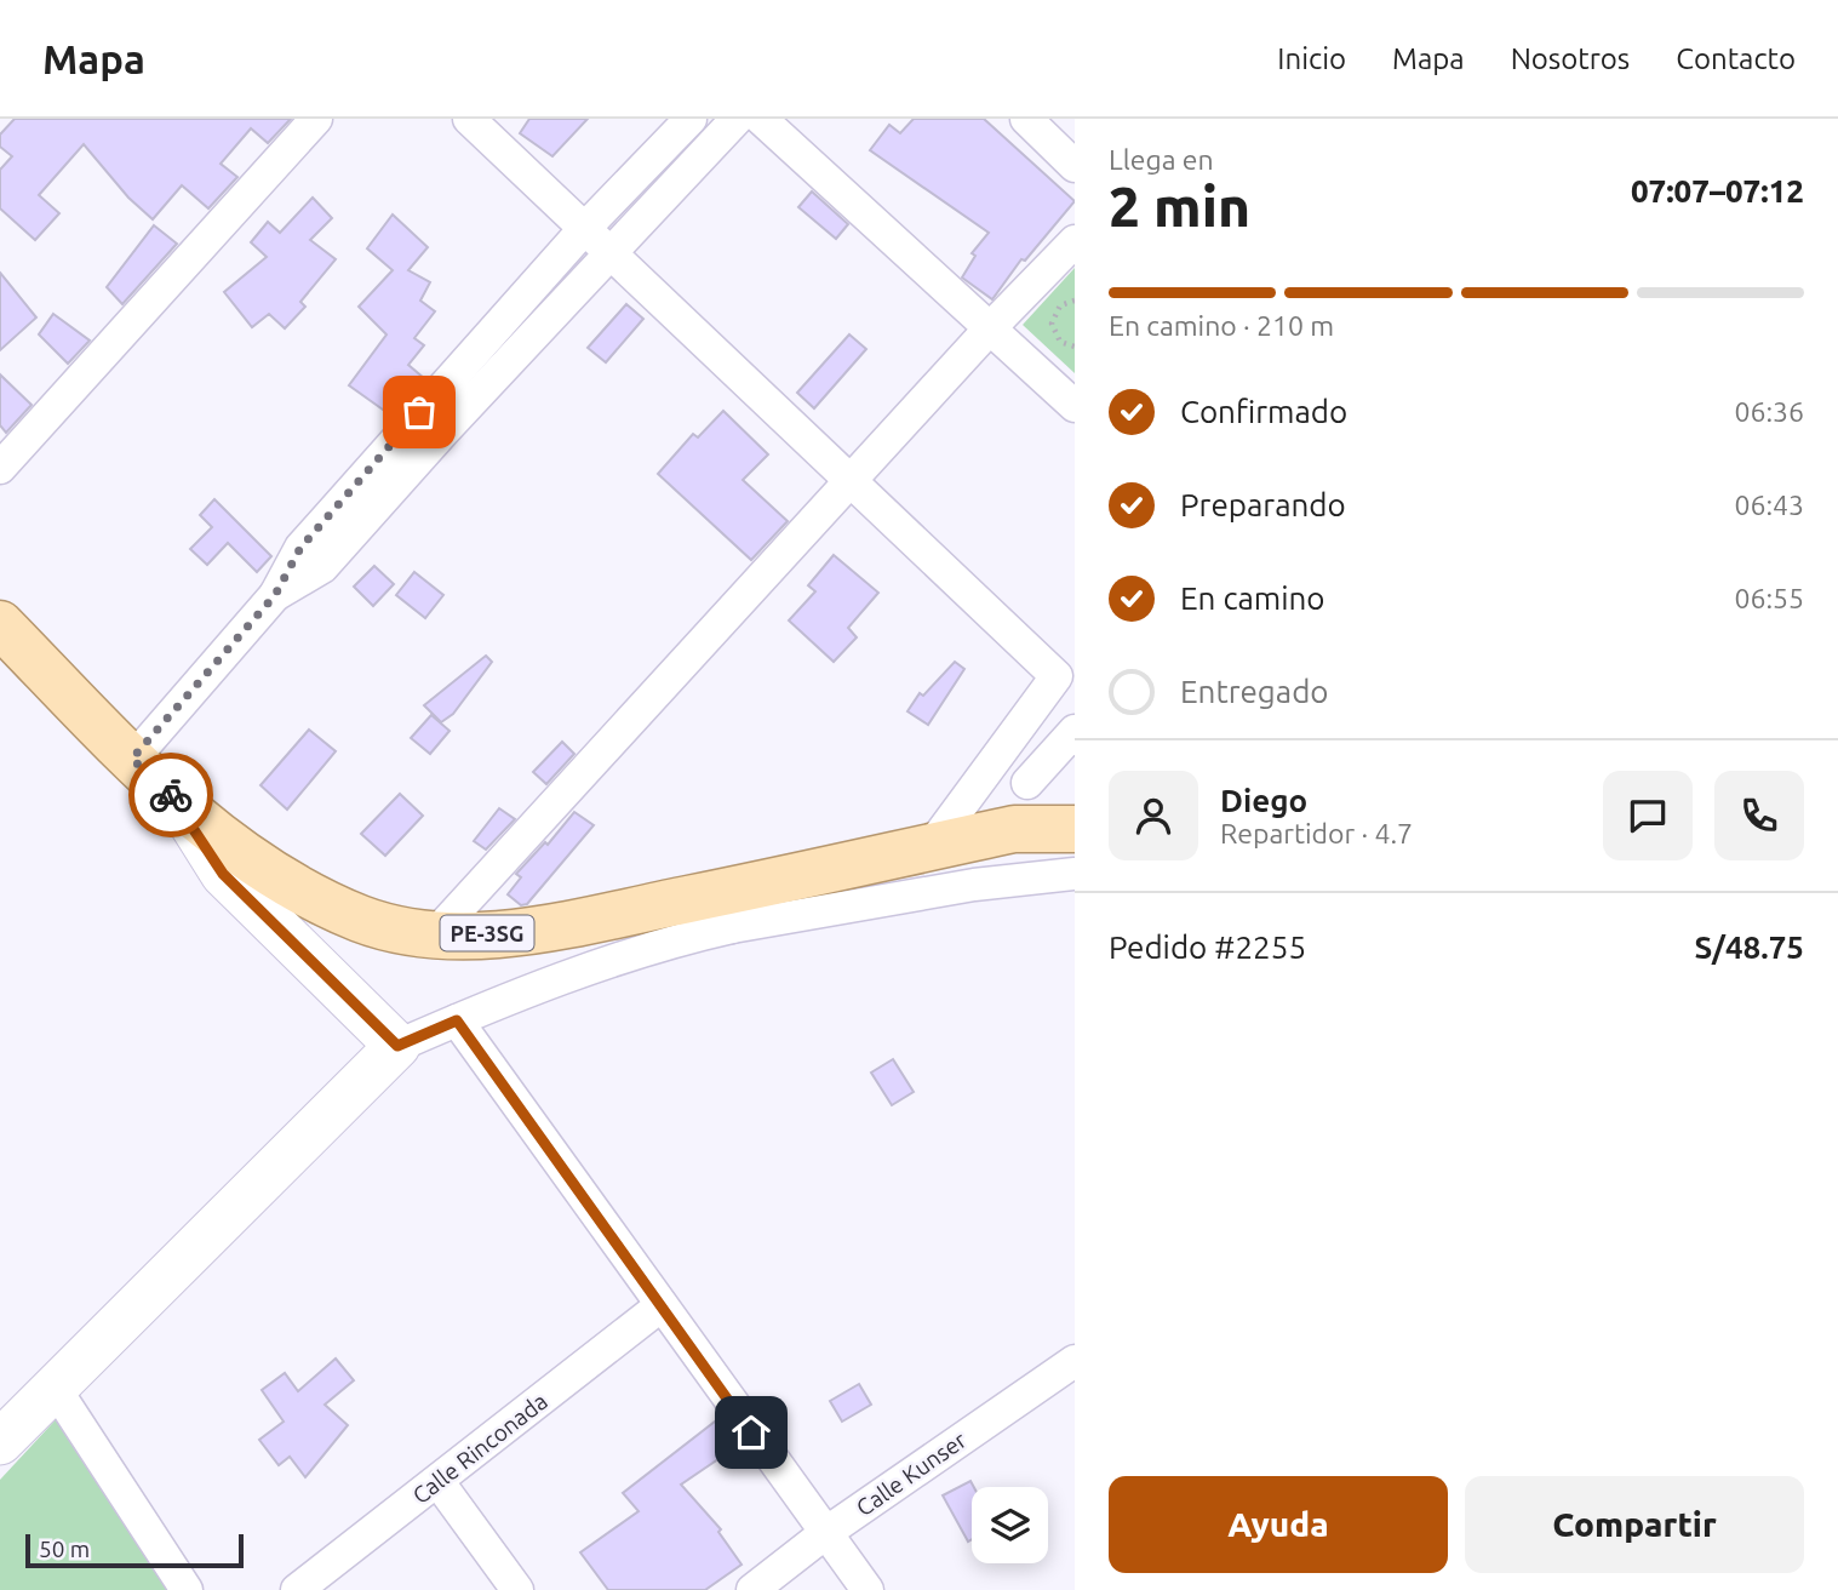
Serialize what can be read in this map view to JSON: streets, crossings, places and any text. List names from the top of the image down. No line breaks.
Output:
{"streets":{"main road":["PE-3SG"],"street":["Calle Rinconada","Calle Kunser"]},"scale_bar":"50 m","page":{"header":"Mapa","nav":["Inicio","Mapa","Nosotros","Contacto"],"heading":["2 min","Llega en","07:07–07:12"],"panel":["Diego","Repartidor · 4.7","Pedido #2255","S/48.75"],"bar":"En camino · 210 m","list":[["Confirmado","06:36"],["Preparando","06:43"],["En camino","06:55"],"Entregado"],"buttons":["Ayuda","Compartir"],"scale":"50 m"}}
